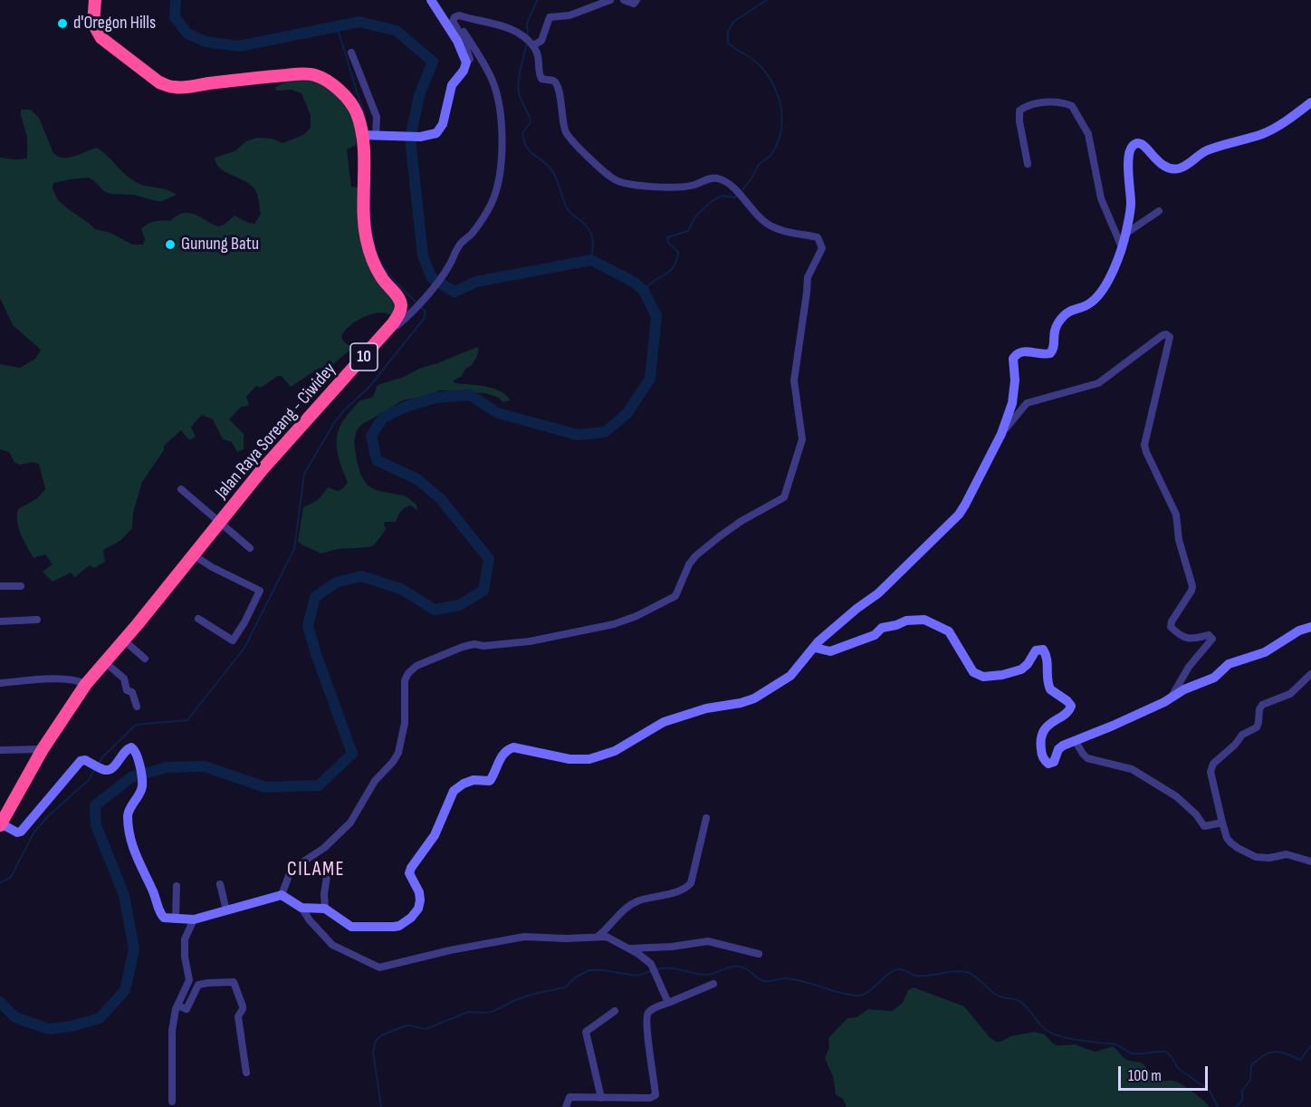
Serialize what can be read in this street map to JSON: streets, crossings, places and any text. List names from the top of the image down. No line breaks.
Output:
{"streets":{"highway":["10","Jalan Raya Soreang - Ciwidey"]},"districts":["CILAME"],"places":["d'Oregon Hills","Gunung Batu"],"scale_bar":"100 m"}
